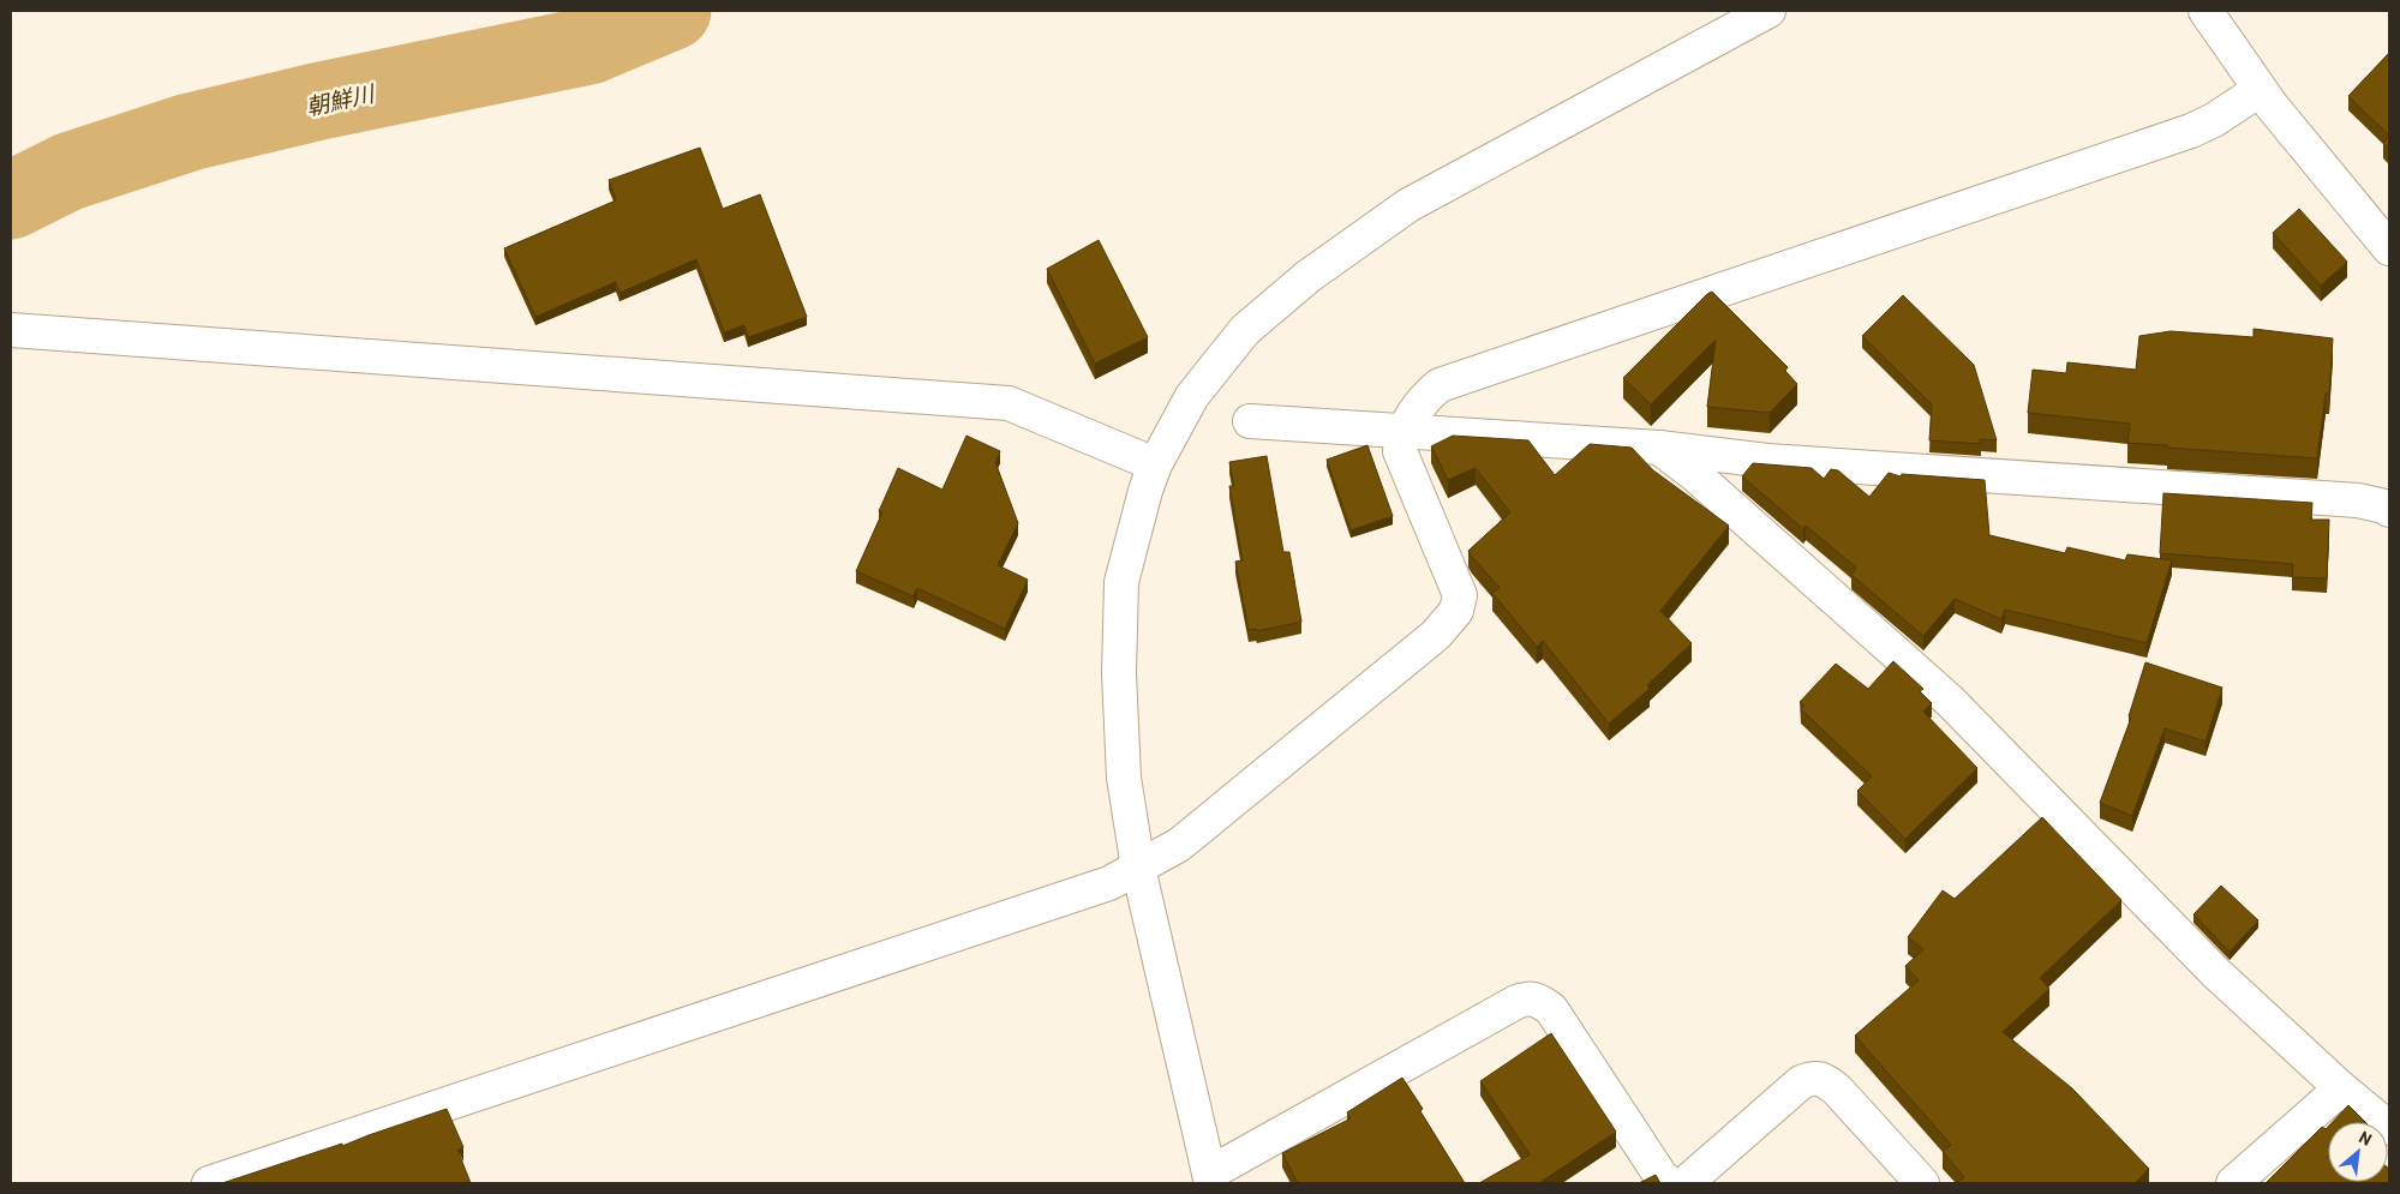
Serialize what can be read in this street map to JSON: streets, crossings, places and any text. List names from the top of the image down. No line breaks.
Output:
{"water":["朝鮮川"],"north":"top right"}
